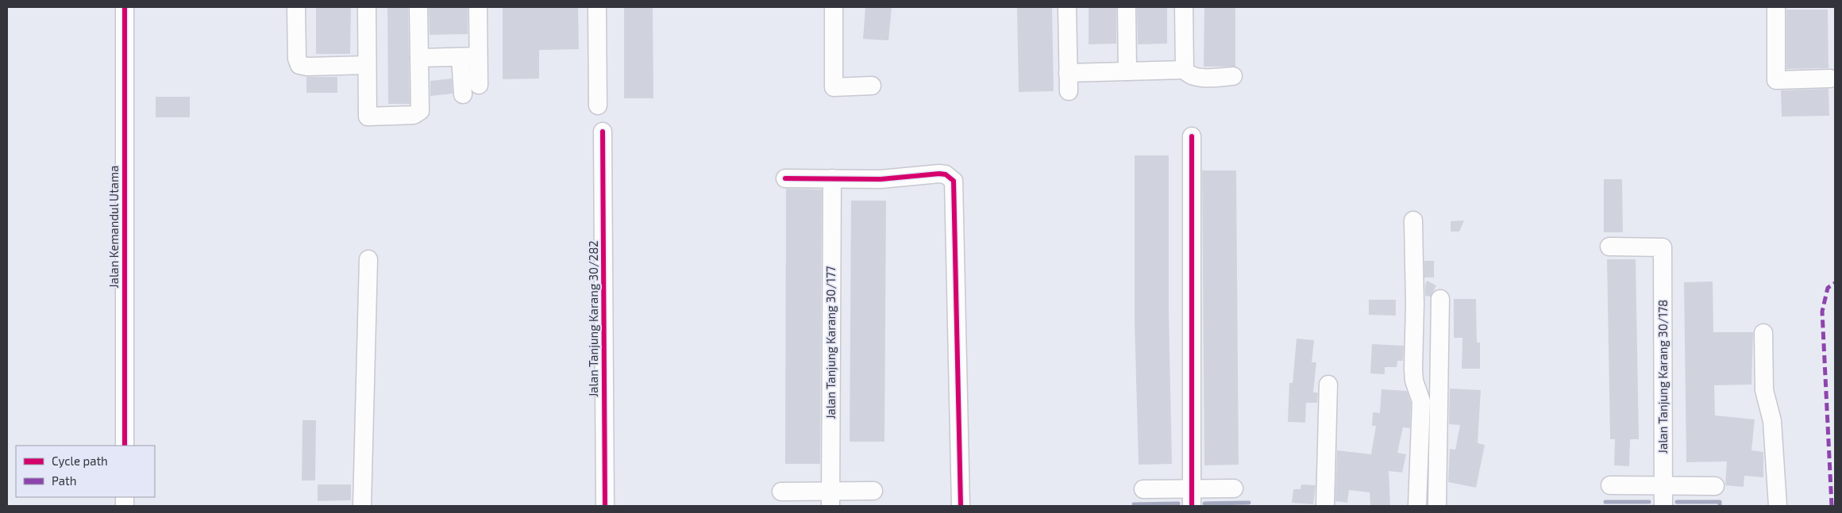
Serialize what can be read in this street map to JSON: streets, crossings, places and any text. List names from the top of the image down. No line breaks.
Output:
{"streets":{"street":["Jalan Kemandul Utama","Jalan Tanjung Karang 30/282","Jalan Tanjung Karang 30/177","Jalan Tanjung Karang 30/178"]},"legend":["Cycle path","Path"]}
